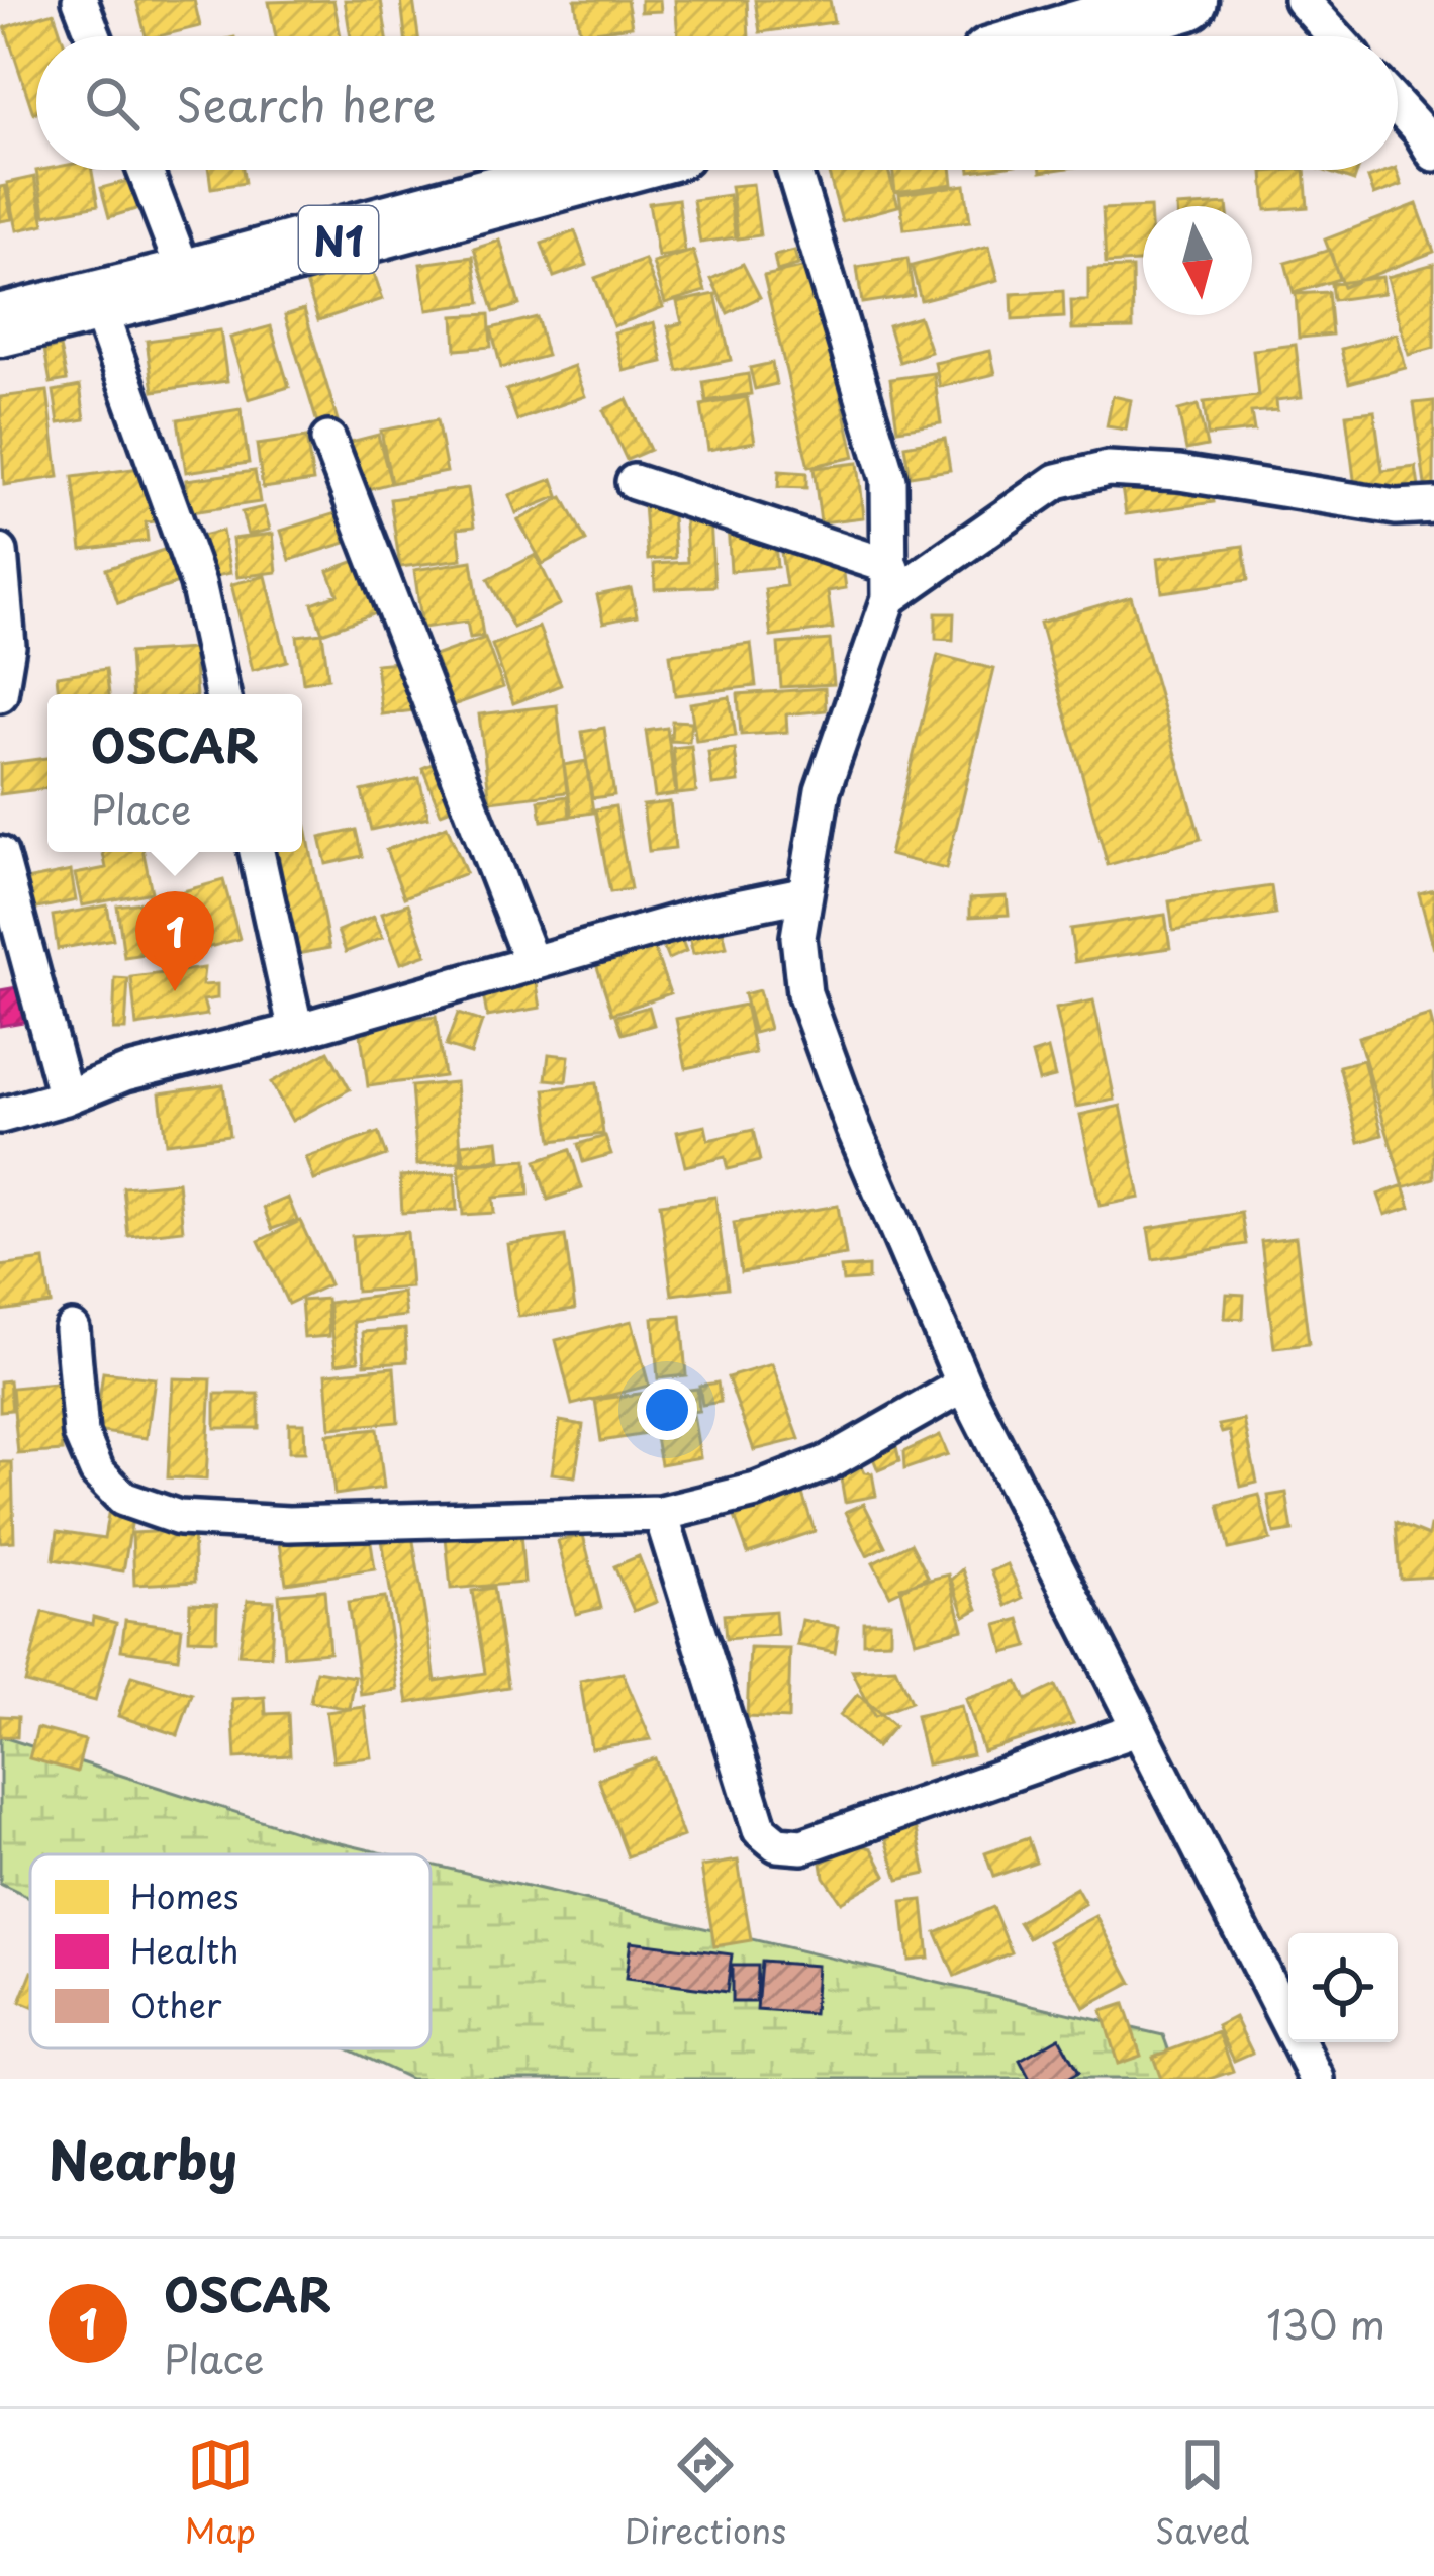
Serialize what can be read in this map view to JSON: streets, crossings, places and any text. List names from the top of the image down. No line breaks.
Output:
{"streets":{"highway":["N1"]},"legend":["Homes","Health","Other"],"north":"bottom","page":{"search":"Search here","popup":["OSCAR","Place"],"pins":"1","heading":"Nearby","list":[{"mark":"1","name":"OSCAR","note":"Place","value":"130 m"}],"nav":["Map","Directions","Saved"]}}
